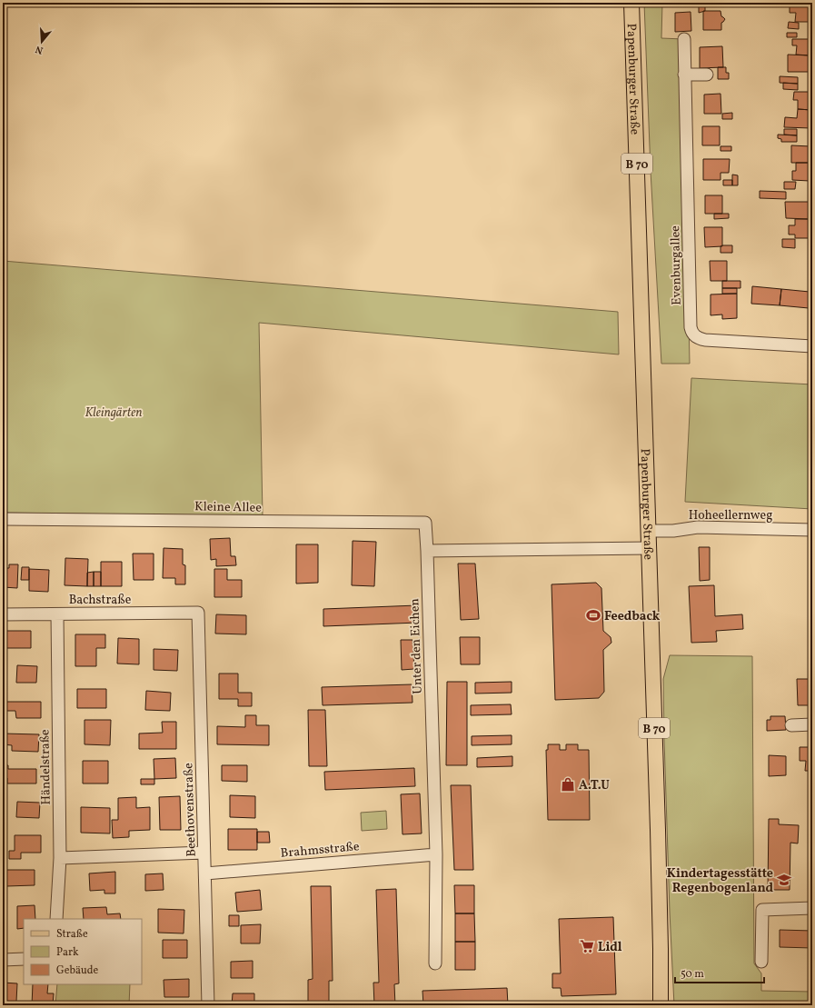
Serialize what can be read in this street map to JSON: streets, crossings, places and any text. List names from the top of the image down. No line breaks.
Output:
{"streets":{"main road":["Papenburger Straße","B 70"],"street":["Evenburgallee","Kleine Allee","Hoheellernweg","Bachstraße","Unter den Eichen","Händelstraße","Beethovenstraße","Brahmsstraße"]},"crossings":[["Papenburger Straße","Hoheellernweg"],["Kleine Allee","Unter den Eichen"],["Bachstraße","Händelstraße"],["Bachstraße","Beethovenstraße"],["Unter den Eichen","Brahmsstraße"],["Beethovenstraße","Brahmsstraße"]],"parks":["Kleingärten"],"places":{"sports":["Feedback"],"shop":["A.T.U"],"school or university":["Kindertagesstätte Regenbogenland"],"supermarket":["Lidl"]},"legend":["Straße","Park","Gebäude"],"scale_bar":"50 m","north":"bottom"}
